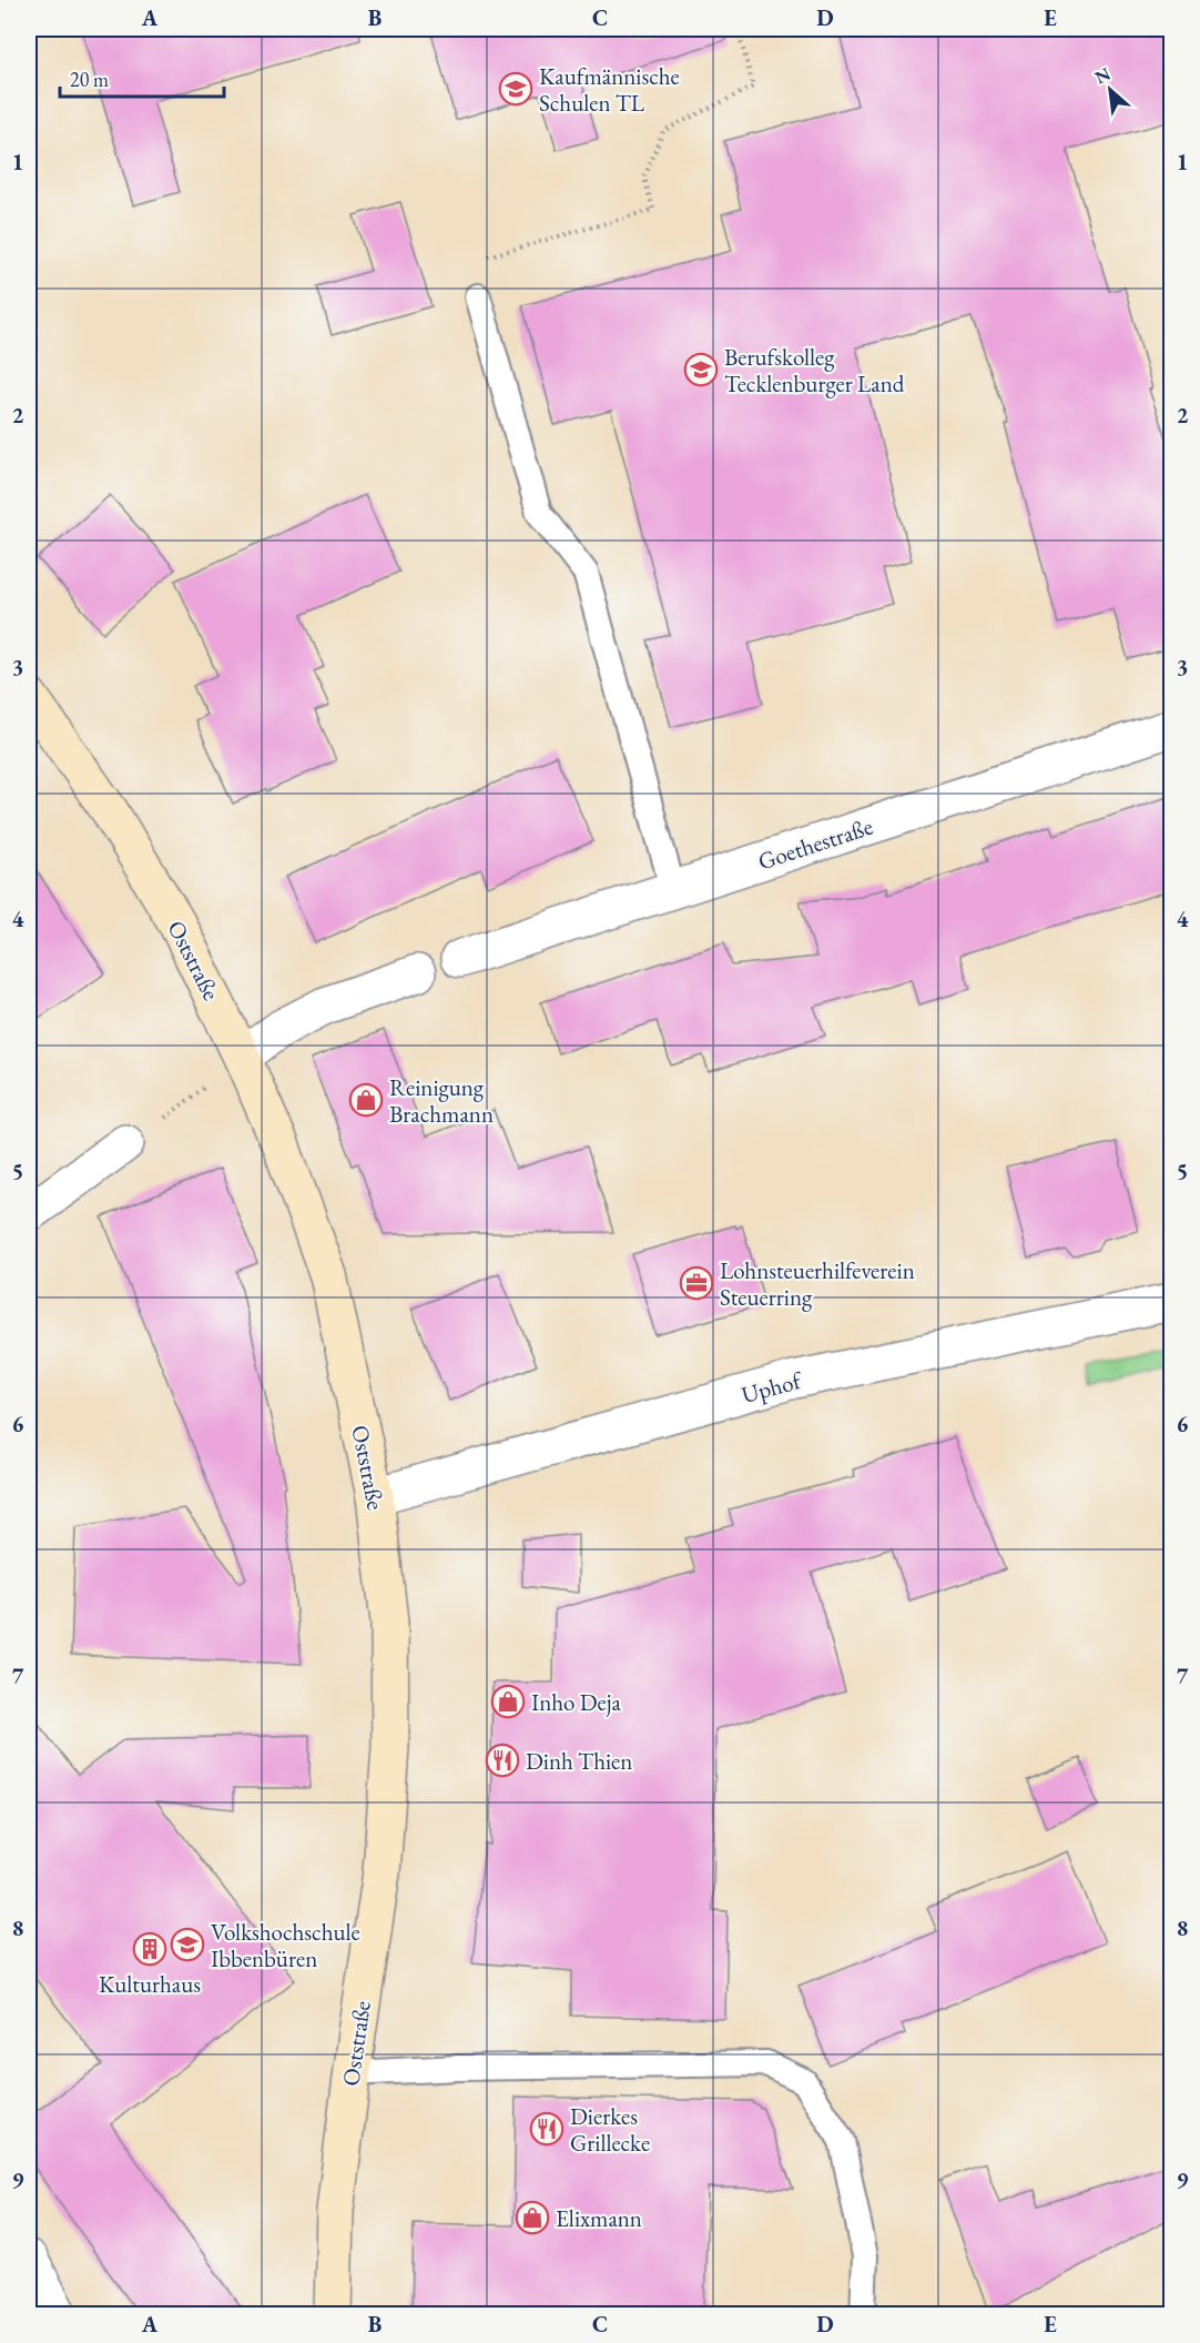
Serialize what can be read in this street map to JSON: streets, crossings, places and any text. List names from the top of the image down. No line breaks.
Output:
{"streets":{"main road":["Oststraße"],"street":["Goethestraße","Uphof"]},"crossings":[["Oststraße","Uphof"]],"places":{"school or university":["Kaufmännische Schulen TL","Berufskolleg Tecklenburger Land","Volkshochschule Ibbenbüren"],"shop":["Reinigung Brachmann","Inho Deja","Elixmann"],"office":["Lohnsteuerhilfeverein Steuerring"],"restaurant":["Dinh Thien","Dierkes Grillecke"],"building":["Kulturhaus"]},"scale_bar":"20 m","north":"top left","grid":{"columns":["A","B","C","D","E"],"rows":["1","2","3","4","5","6","7","8","9"]}}
